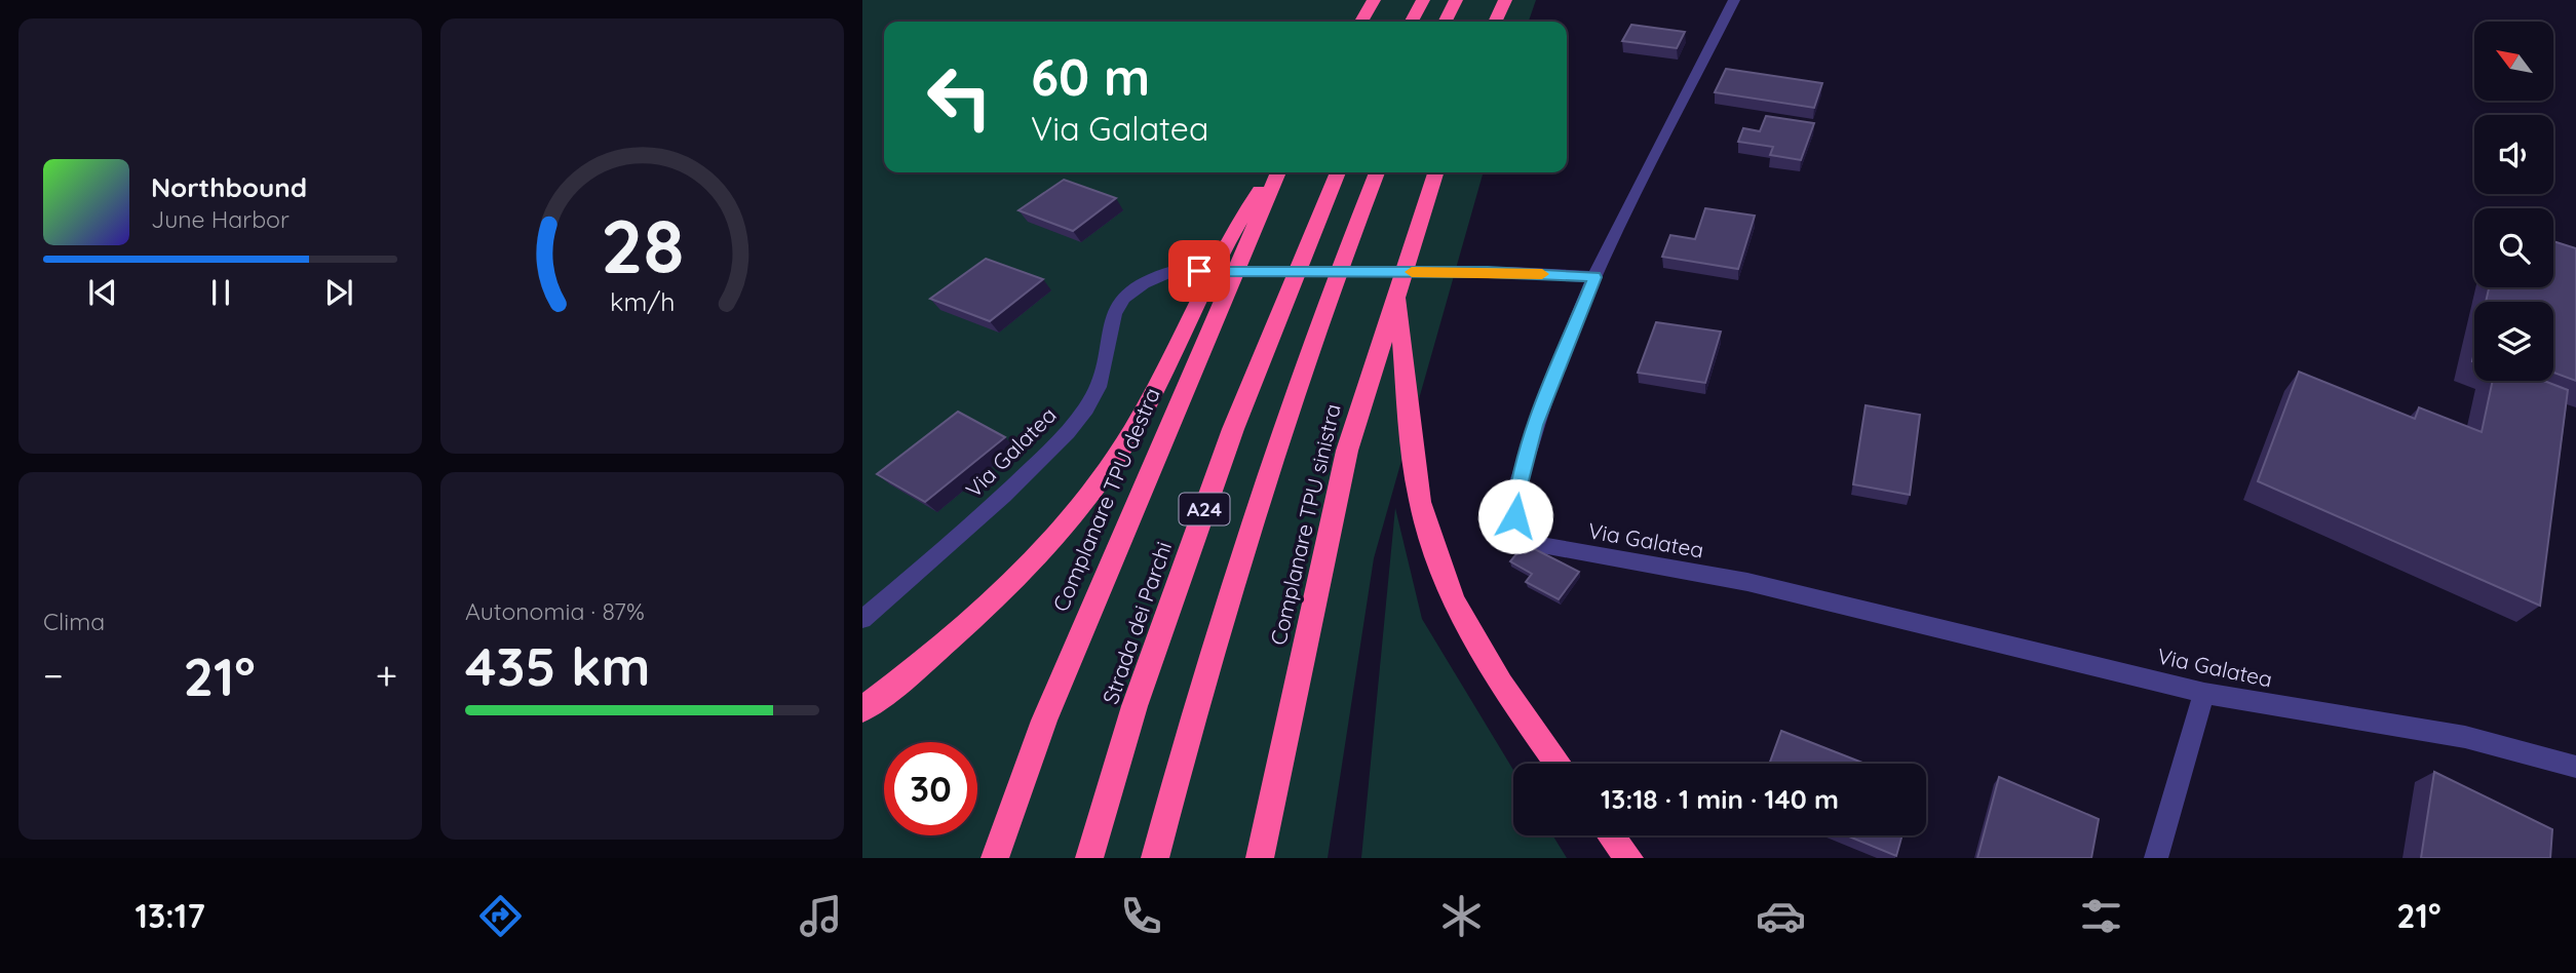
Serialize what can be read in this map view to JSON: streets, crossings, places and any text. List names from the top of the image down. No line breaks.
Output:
{"streets":{"highway":["Complanare TPU destra","A24","Complanare TPU sinistra","Strada dei Parchi"],"street":["Via Galatea"]},"north":"top left","page":{"turn":["60 m","Via Galatea"],"song":["Northbound","June Harbor"],"tile":["Clima",["Autonomia · 87%","435 km"]],"heat":["−","21°","+"],"limit":"30","trip":"13:18 · 1 min · 140 m","tabs":["13:17","21°"],"gauge":["28","km/h"]}}
